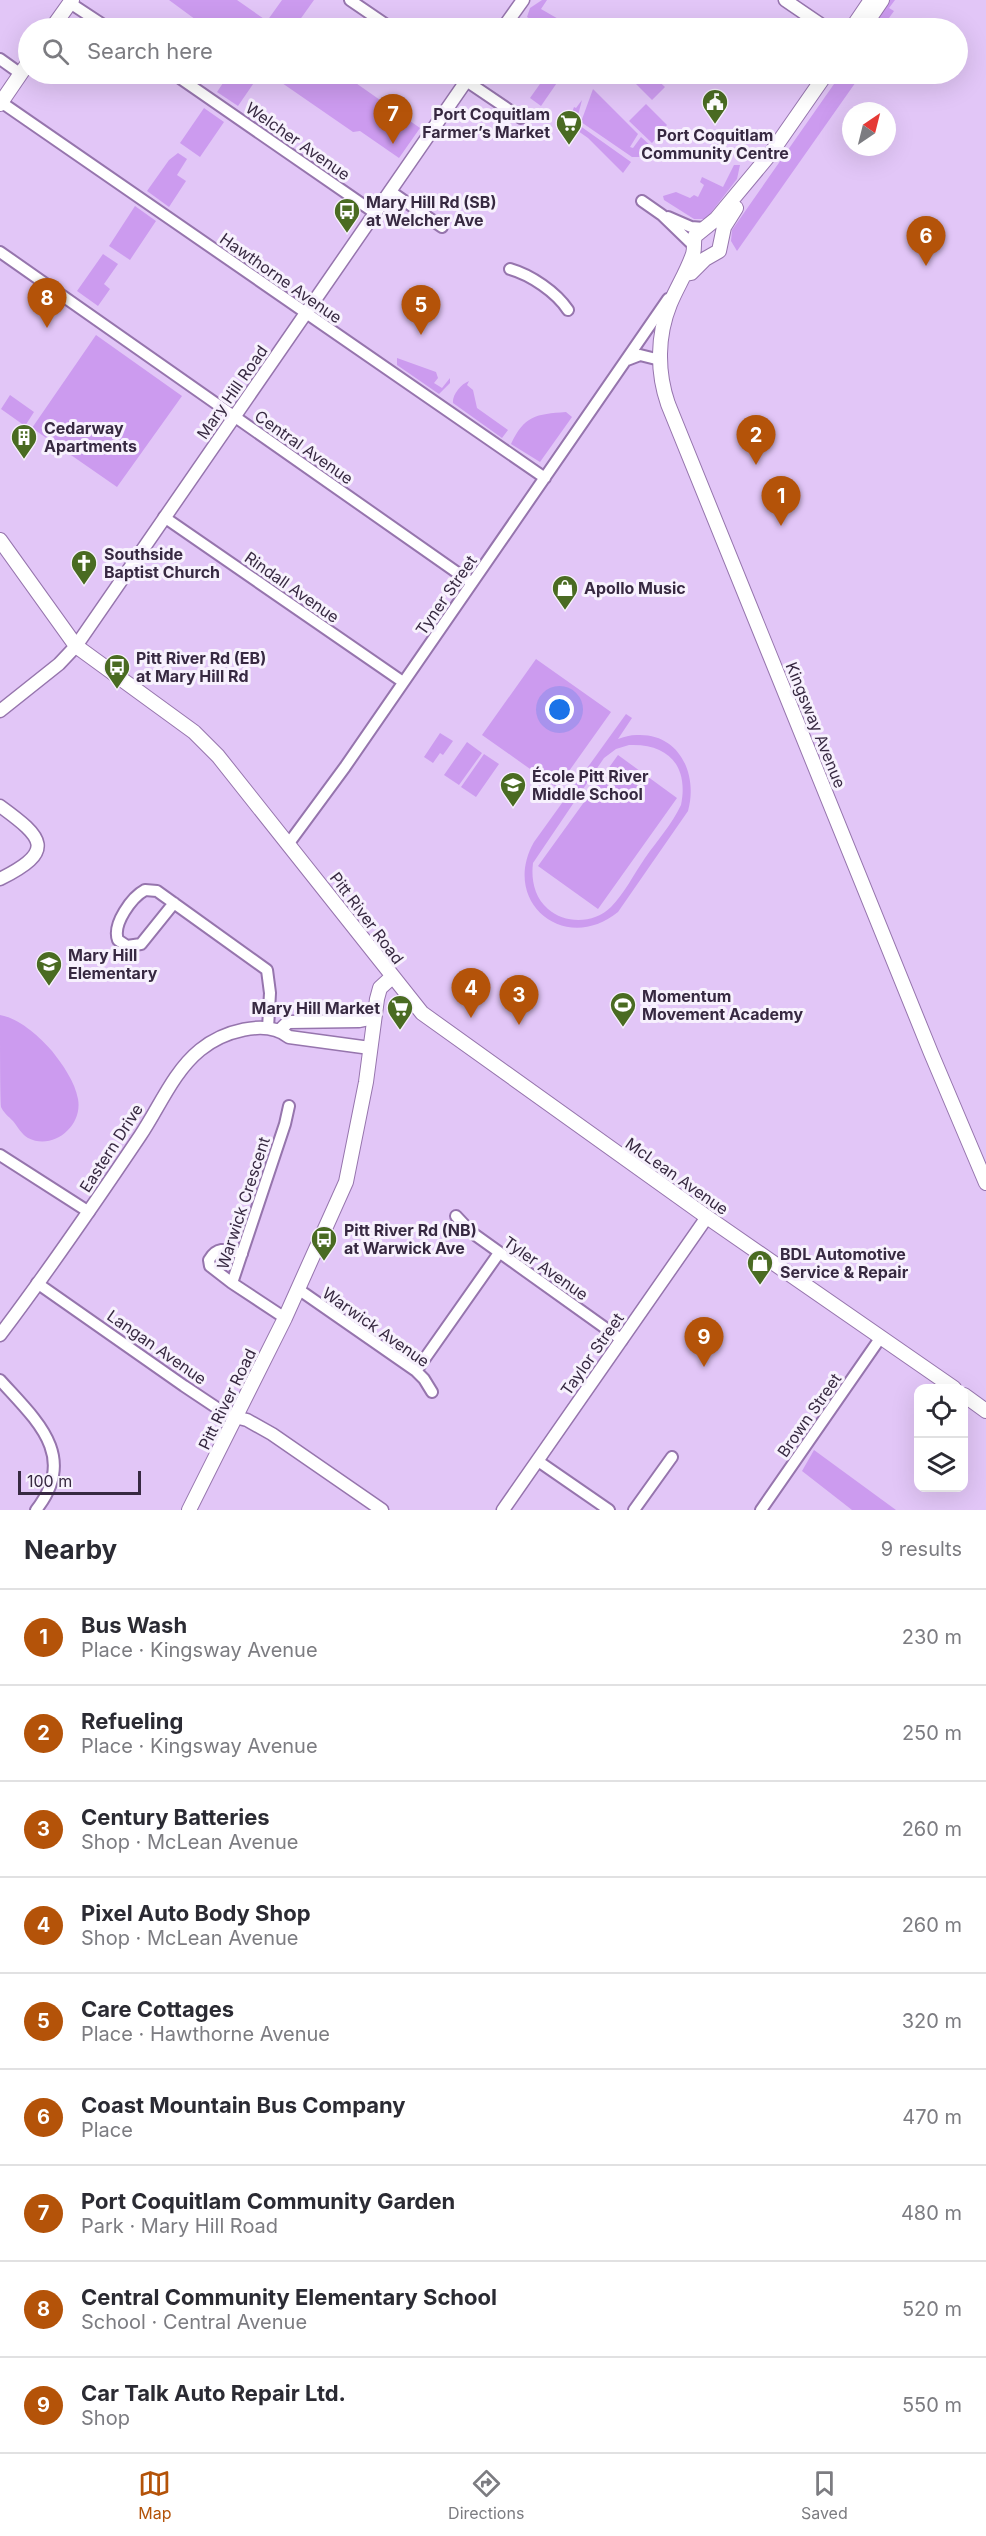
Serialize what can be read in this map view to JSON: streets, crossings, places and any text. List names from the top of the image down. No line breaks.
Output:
{"streets":{"main road":["Kingsway Avenue","Pitt River Road","McLean Avenue"],"street":["Welcher Avenue","Hawthorne Avenue","Mary Hill Road","Central Avenue","Rindall Avenue","Tyner Street","Eastern Drive","Warwick Crescent","Tyler Avenue","Warwick Avenue","Langan Avenue","Taylor Street","Brown Street"]},"crossings":[["Welcher Avenue","Mary Hill Road"],["Hawthorne Avenue","Mary Hill Road"],["Hawthorne Avenue","Tyner Street"],["Mary Hill Road","Central Avenue"],["Mary Hill Road","Rindall Avenue"],["Mary Hill Road","Pitt River Road"],["Central Avenue","Tyner Street"],["Rindall Avenue","Tyner Street"],["Tyner Street","Kingsway Avenue"],["Tyner Street","Pitt River Road"],["Pitt River Road","Eastern Drive"],["Pitt River Road","McLean Avenue"],["Pitt River Road","Warwick Crescent"],["Pitt River Road","Warwick Avenue"],["Pitt River Road","Langan Avenue"],["Eastern Drive","Langan Avenue"],["McLean Avenue","Taylor Street"],["McLean Avenue","Brown Street"],["Tyler Avenue","Taylor Street"]],"places":{"public building":["Port Coquitlam Community Centre"],"supermarket":["Port Coquitlam Farmer’s Market","Mary Hill Market"],"bus stop":["Mary Hill Rd (SB) at Welcher Ave","Pitt River Rd (EB) at Mary Hill Rd","Pitt River Rd (NB) at Warwick Ave"],"building":["Cedarway Apartments"],"church":["Southside Baptist Church"],"shop":["Apollo Music","BDL Automotive Service & Repair"],"school or university":["École Pitt River Middle School","Mary Hill Elementary"],"sports":["Momentum Movement Academy"]},"scale_bar":"100 m","north":"top right","page":{"search":"Search here","pins":["7","6","8","5","2","1","4","3","9"],"scale":"100 m","heading":["Nearby","9 results"],"list":[{"mark":"1","name":"Bus Wash","note":"Place · Kingsway Avenue","value":"230 m"},{"mark":"2","name":"Refueling","note":"Place · Kingsway Avenue","value":"250 m"},{"mark":"3","name":"Century Batteries","note":"Shop · McLean Avenue","value":"260 m"},{"mark":"4","name":"Pixel Auto Body Shop","note":"Shop · McLean Avenue","value":"260 m"},{"mark":"5","name":"Care Cottages","note":"Place · Hawthorne Avenue","value":"320 m"},{"mark":"6","name":"Coast Mountain Bus Company","note":"Place","value":"470 m"},{"mark":"7","name":"Port Coquitlam Community Garden","note":"Park · Mary Hill Road","value":"480 m"},{"mark":"8","name":"Central Community Elementary School","note":"School · Central Avenue","value":"520 m"},{"mark":"9","name":"Car Talk Auto Repair Ltd.","note":"Shop","value":"550 m"}],"nav":["Map","Directions","Saved"]}}
